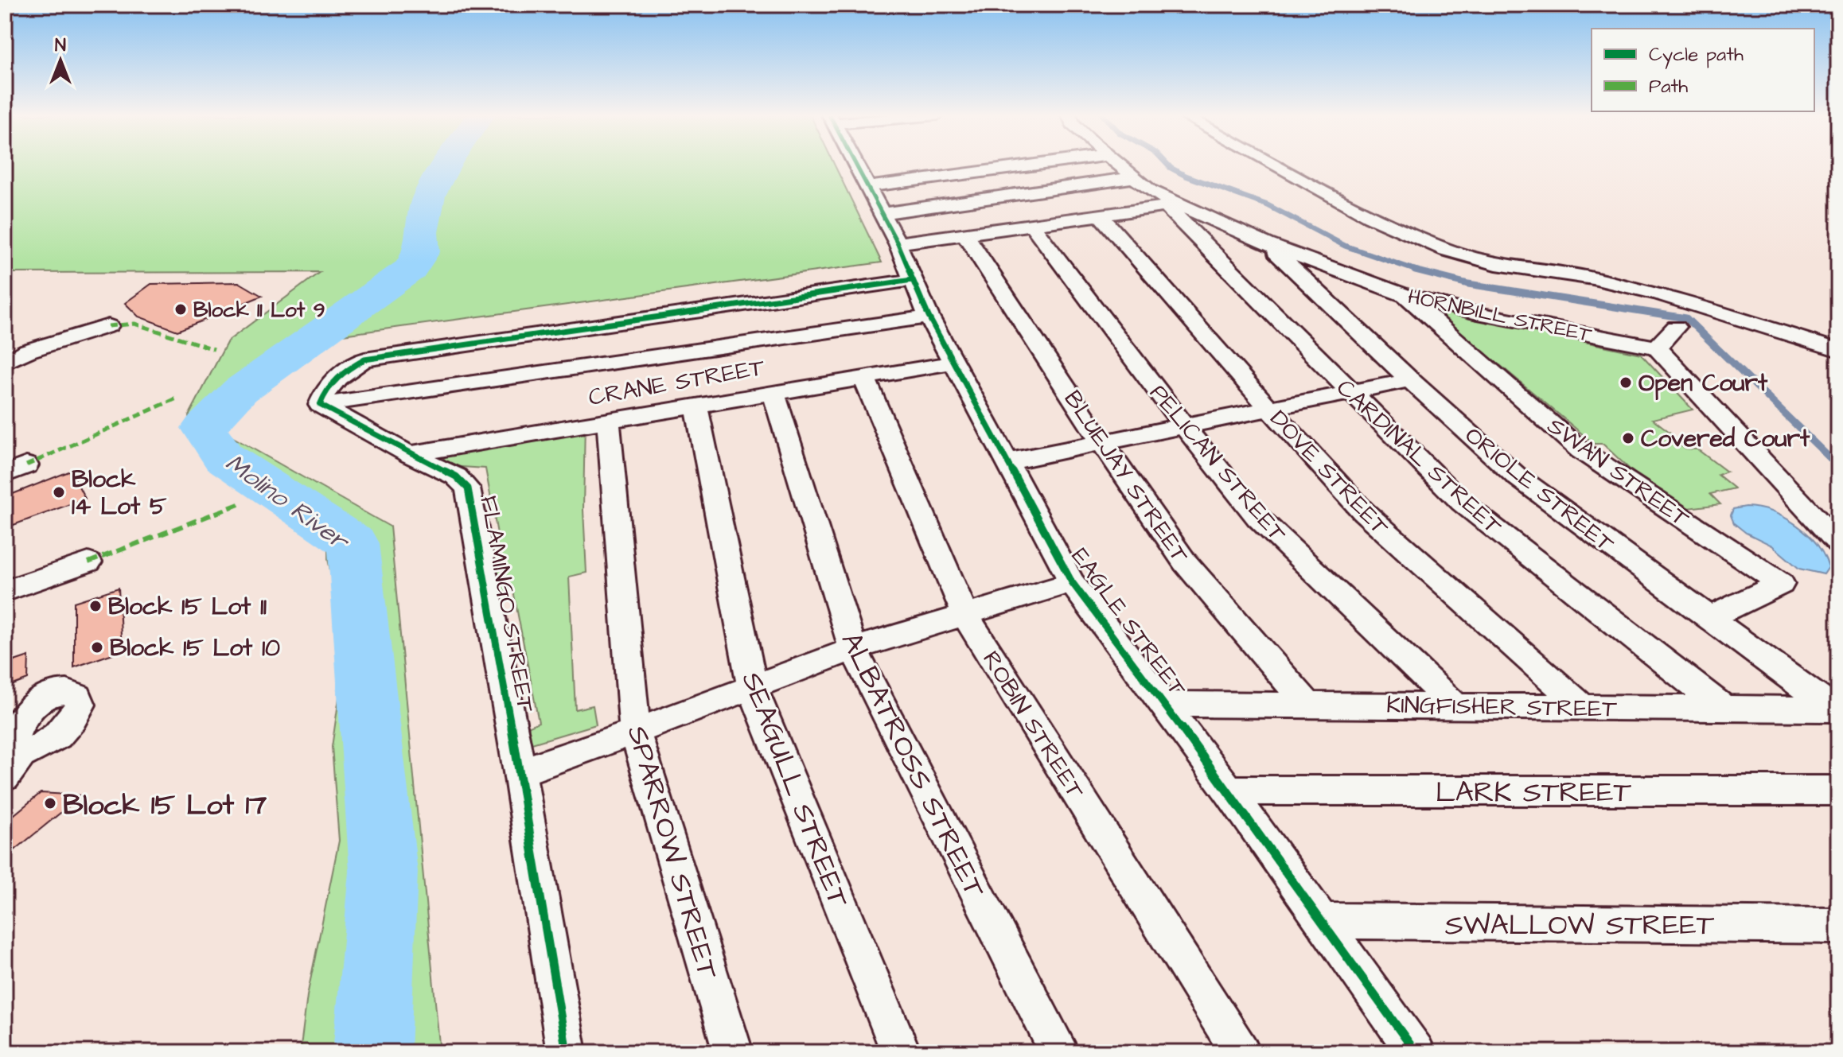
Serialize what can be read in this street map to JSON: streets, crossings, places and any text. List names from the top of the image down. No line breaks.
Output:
{"streets":{"street":["HORNBILL STREET","CRANE STREET","CARDINAL STREET","PELICAN STREET","SWAN STREET","DOVE STREET","BLUEJAY STREET","ORIOLE STREET","FLAMINGO STREET","EAGLE STREET","KINGFISHER STREET","ROBIN STREET","ALBATROSS STREET","SEAGULL STREET","LARK STREET","SPARROW STREET","SWALLOW STREET"]},"crossings":[["HORNBILL STREET","CARDINAL STREET"],["HORNBILL STREET","SWAN STREET"],["HORNBILL STREET","ORIOLE STREET"],["CRANE STREET","FLAMINGO STREET"],["CRANE STREET","EAGLE STREET"],["CRANE STREET","ROBIN STREET"],["CRANE STREET","ALBATROSS STREET"],["CRANE STREET","SEAGULL STREET"],["CRANE STREET","SPARROW STREET"],["CARDINAL STREET","KINGFISHER STREET"],["PELICAN STREET","KINGFISHER STREET"],["SWAN STREET","ORIOLE STREET"],["DOVE STREET","KINGFISHER STREET"],["BLUEJAY STREET","KINGFISHER STREET"],["ORIOLE STREET","KINGFISHER STREET"],["EAGLE STREET","KINGFISHER STREET"],["EAGLE STREET","LARK STREET"],["EAGLE STREET","SWALLOW STREET"]],"water":["Molino River"],"places":["Block 11 Lot 9","Open Court","Covered Court","Block 14 Lot 5","Block 15 Lot 11","Block 15 Lot 10","Block 15 Lot 17"],"legend":["Cycle path","Path"],"north":"top"}
